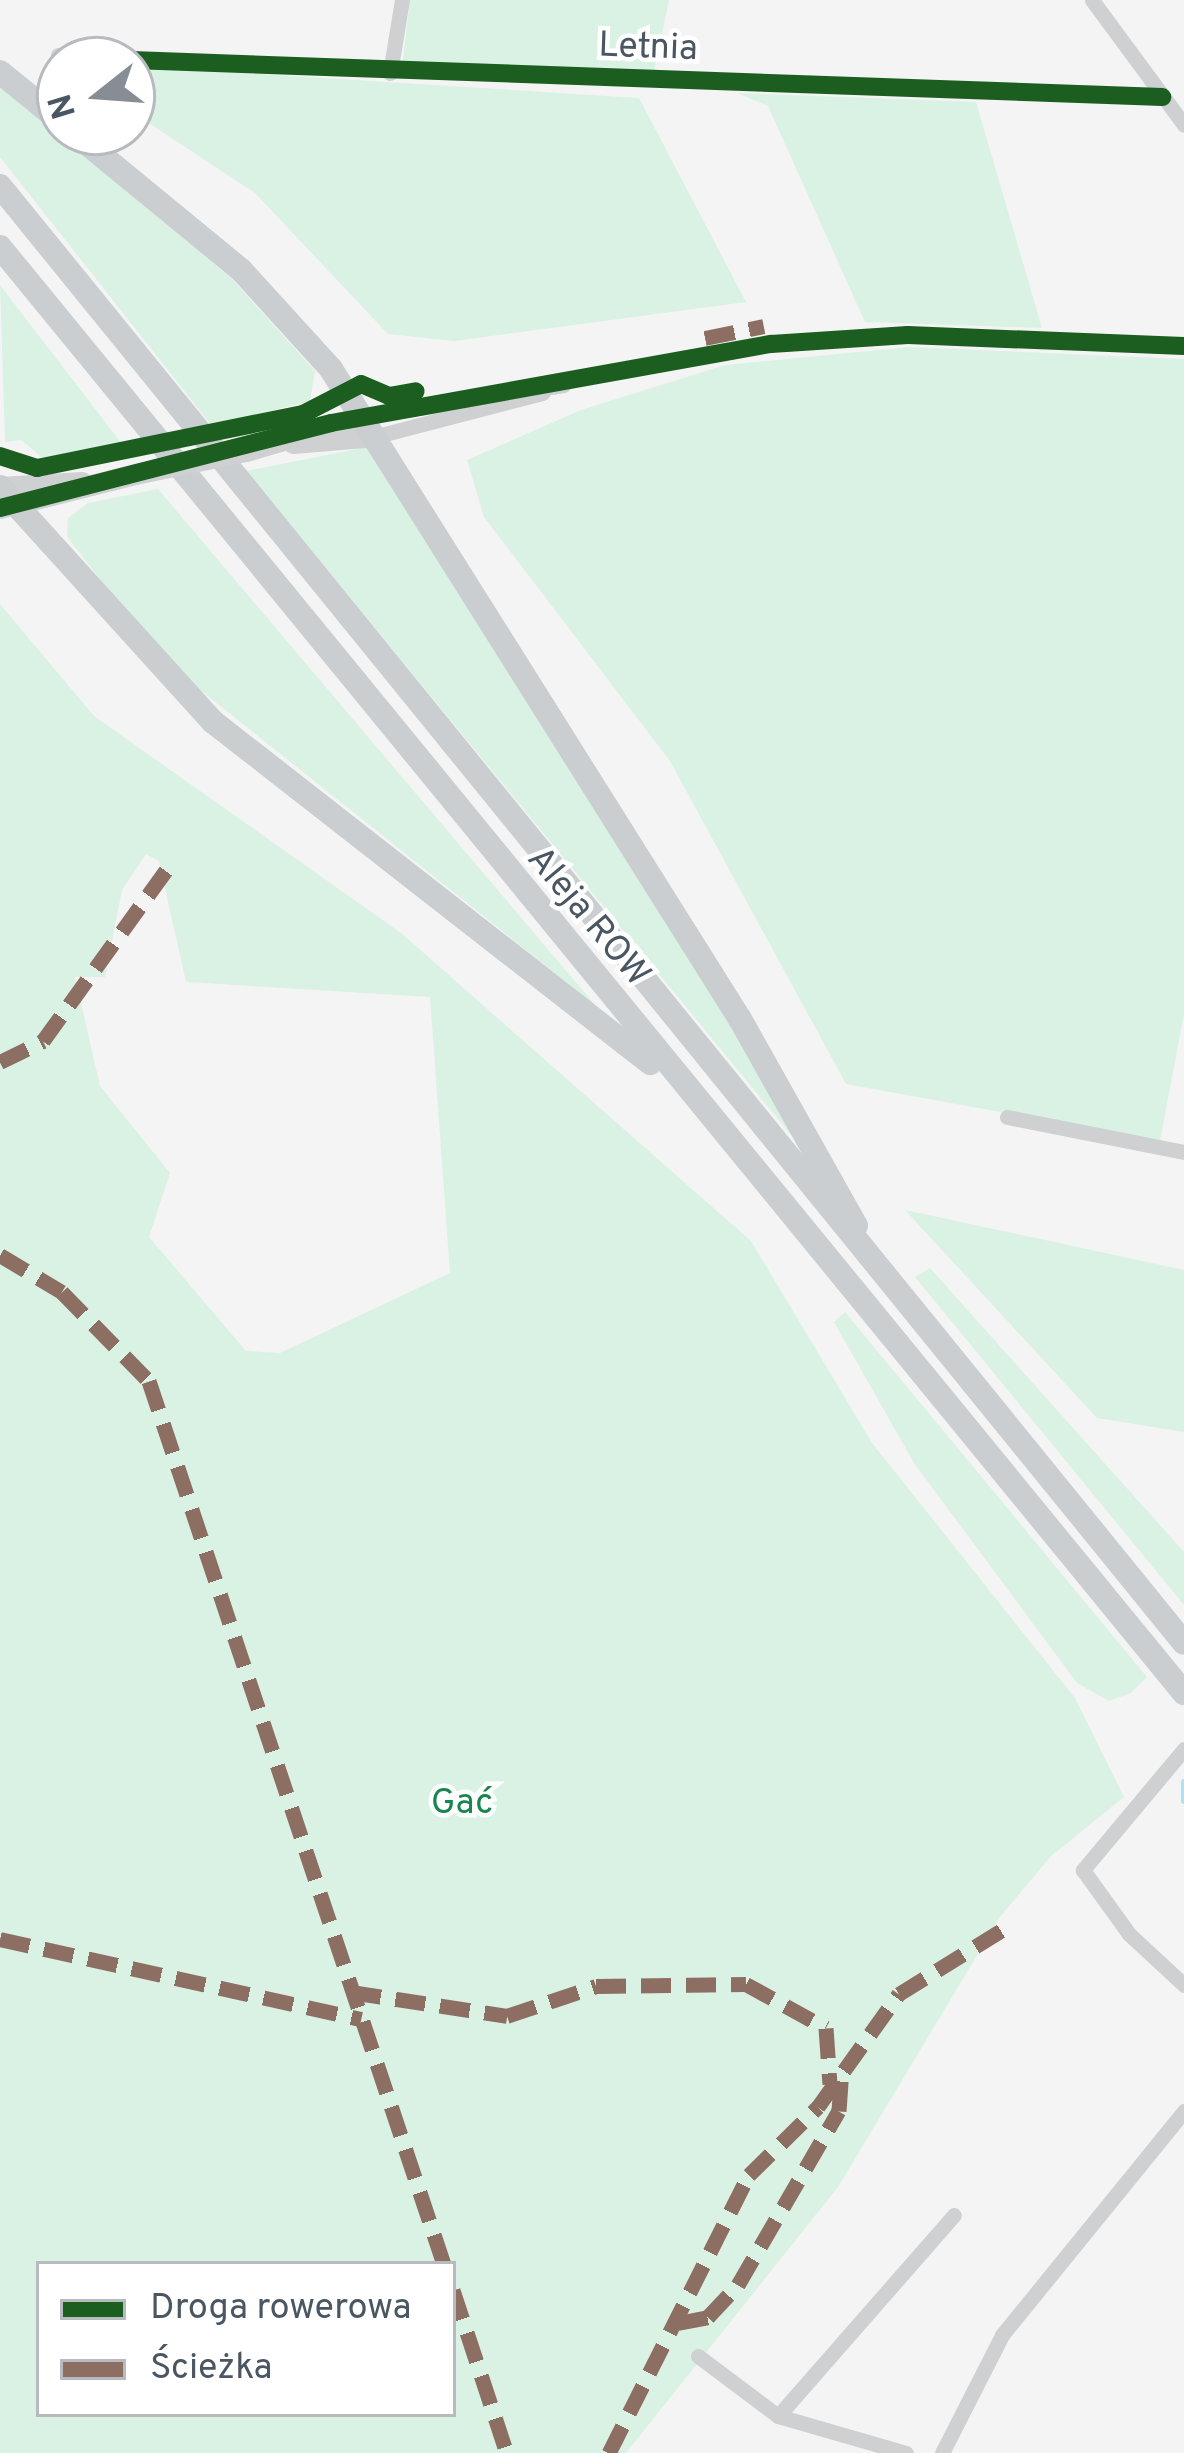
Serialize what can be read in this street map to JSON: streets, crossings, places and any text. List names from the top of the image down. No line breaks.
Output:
{"streets":{"main road":["Aleja ROW"],"street":["Letnia"]},"parks":["Gać"],"legend":["Droga rowerowa","Ścieżka"],"north":"left"}
